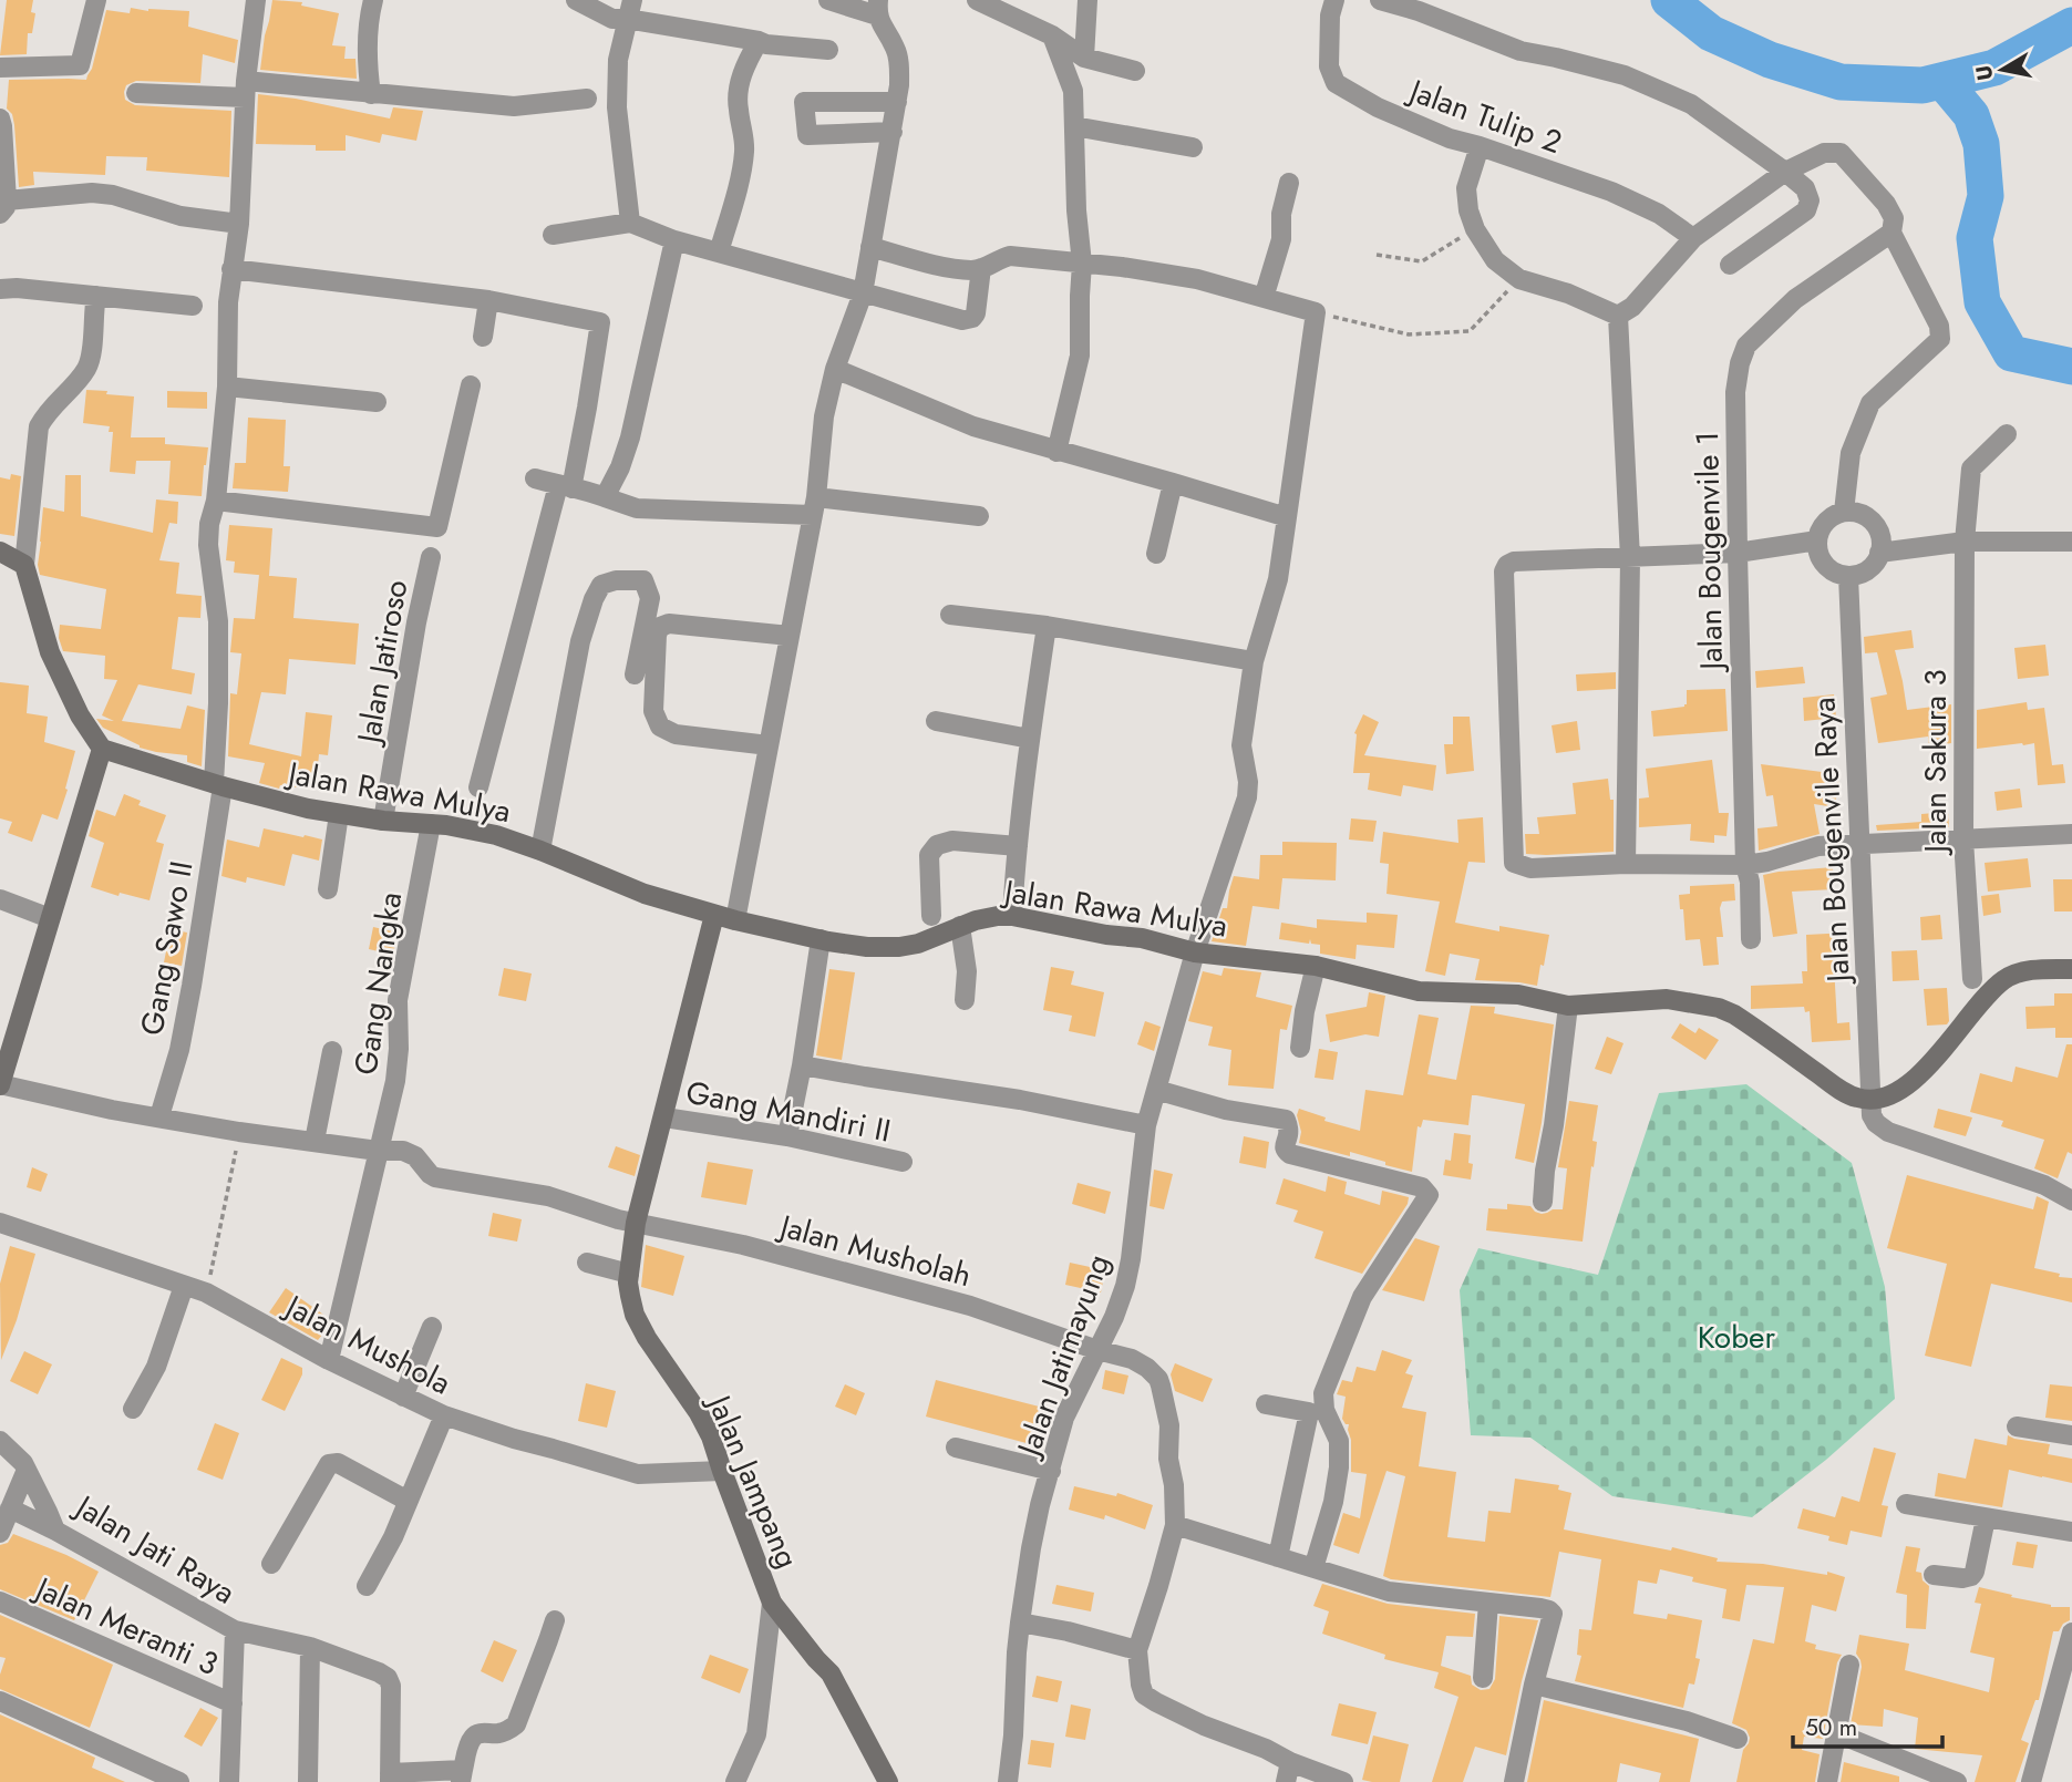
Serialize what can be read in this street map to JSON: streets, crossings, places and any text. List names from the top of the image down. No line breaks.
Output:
{"streets":{"main road":["Jalan Rawa Mulya","Jalan Jampang"],"street":["Jalan Tulip 2","Jalan Bougenvile 1","Jalan Jatiroso","Jalan Sakura 3","Jalan Bougenvile Raya","Gang Sawo II","Gang Nangka","Gang Mandiri II","Jalan Musholah","Jalan Mushola","Jalan Jatimayung","Jalan Jati Raya","Jalan Meranti 3"]},"crossings":[["Jalan Jatiroso","Jalan Rawa Mulya"],["Jalan Rawa Mulya","Jalan Bougenvile Raya"],["Jalan Rawa Mulya","Gang Sawo II"],["Jalan Rawa Mulya","Gang Nangka"],["Jalan Rawa Mulya","Jalan Jatimayung"],["Jalan Rawa Mulya","Jalan Jampang"],["Gang Sawo II","Jalan Musholah"],["Gang Nangka","Jalan Musholah"],["Gang Nangka","Jalan Mushola"],["Gang Mandiri II","Jalan Jampang"],["Jalan Musholah","Jalan Jatimayung"],["Jalan Musholah","Jalan Jampang"],["Jalan Mushola","Jalan Jampang"]],"parks":["Kober"],"scale_bar":"50 m","north":"left"}
